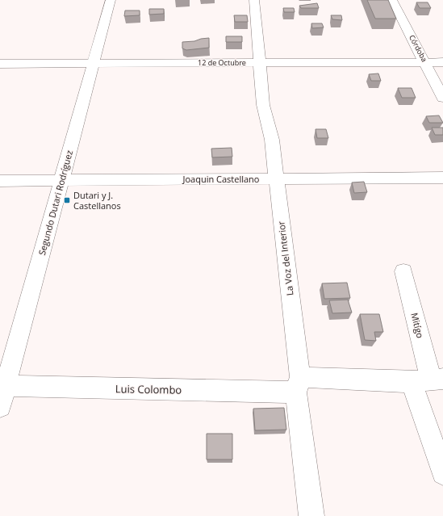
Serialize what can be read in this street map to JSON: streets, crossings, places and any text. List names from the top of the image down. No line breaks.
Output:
{"streets":{"street":["Córdoba","12 de Octubre","Joaquin Castellano","Segundo Dutari Rodríguez","La Voz del Interior","Mitígo","Luis Colombo"]},"crossings":[["Córdoba","12 de Octubre"],["12 de Octubre","Segundo Dutari Rodríguez"],["12 de Octubre","La Voz del Interior"],["Joaquin Castellano","Segundo Dutari Rodríguez"],["Joaquin Castellano","La Voz del Interior"],["Segundo Dutari Rodríguez","Luis Colombo"],["La Voz del Interior","Luis Colombo"],["Mitígo","Luis Colombo"]],"places":{"transit":["Dutari y J. Castellanos"]}}
